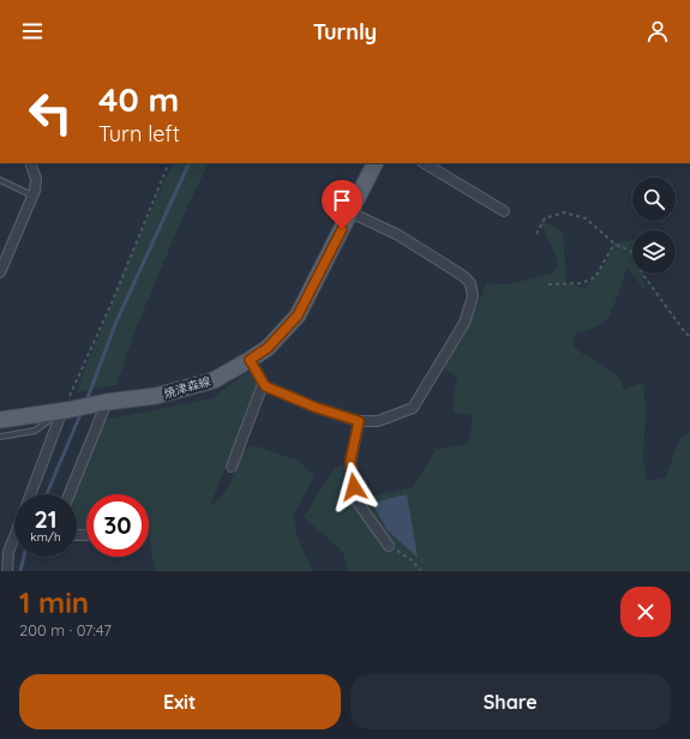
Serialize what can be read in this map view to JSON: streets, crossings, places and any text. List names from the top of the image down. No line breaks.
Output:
{"streets":{"main road":["焼津森線"]},"page":{"header":"Turnly","turn":["40 m","Turn left"],"speed":"21 km/h","limit":"30","heading":["1 min","200 m · 07:47"],"buttons":["Exit","Share"]}}
